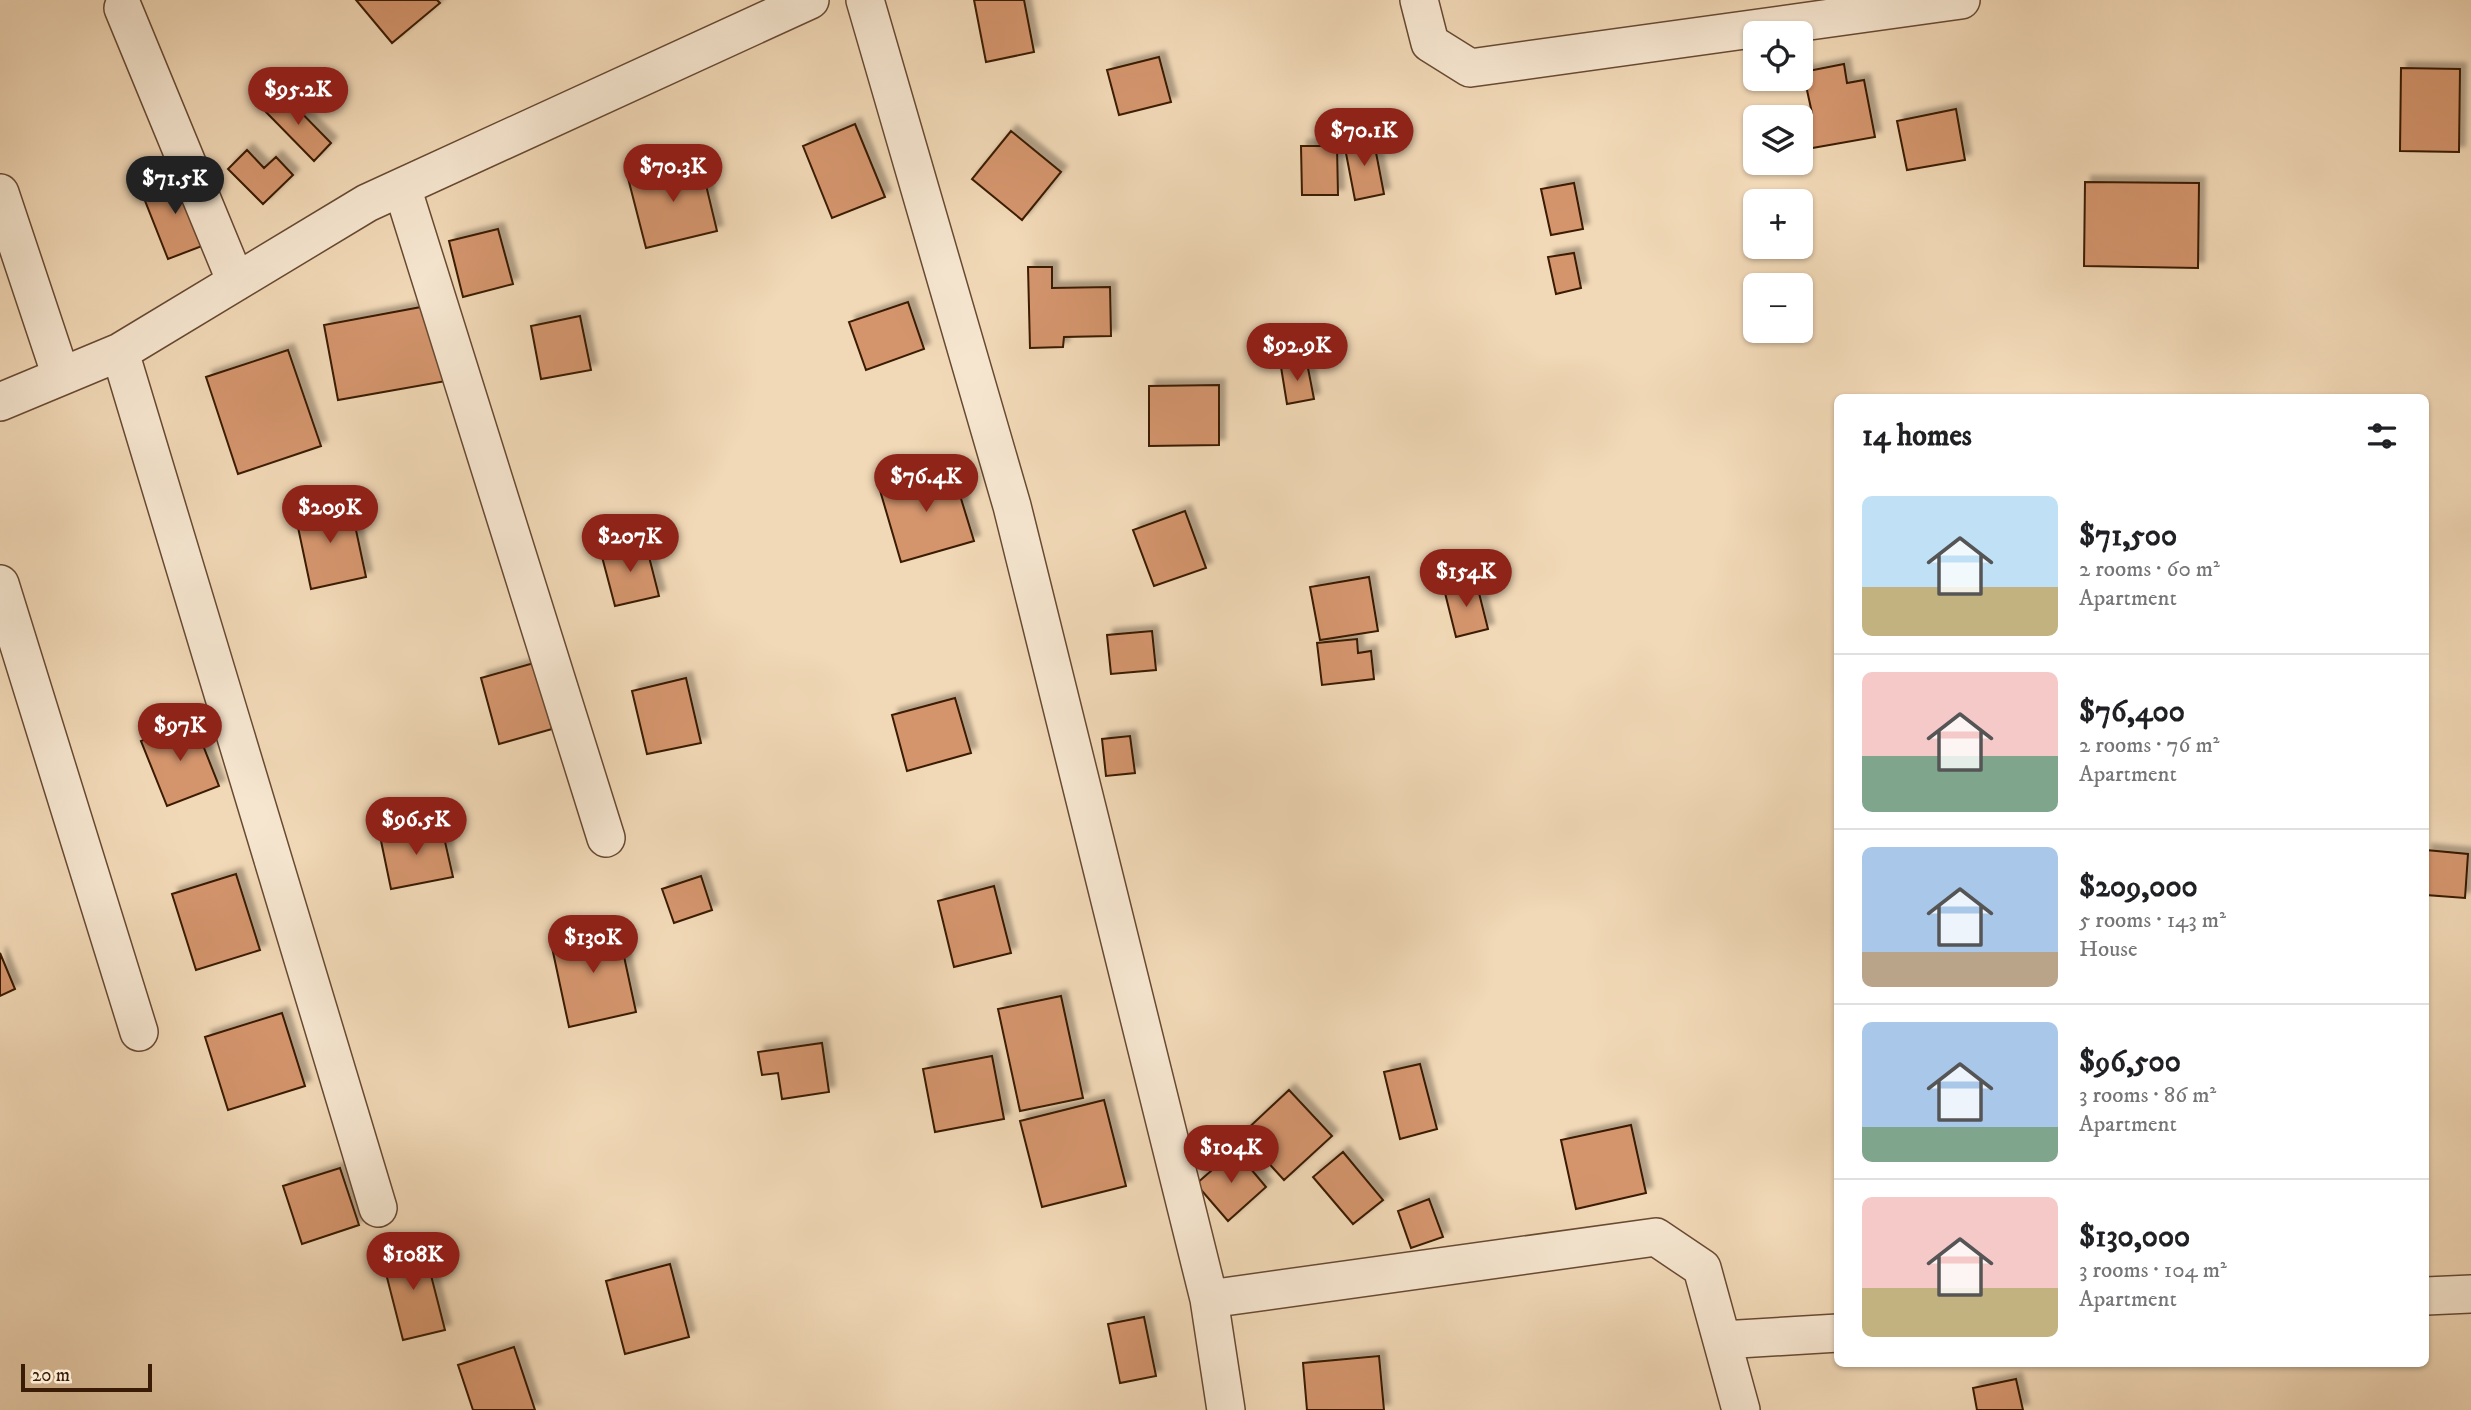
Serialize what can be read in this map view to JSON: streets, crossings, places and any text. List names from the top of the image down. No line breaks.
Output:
{"scale_bar":"20 m","page":{"map_buttons":["+","−"],"price":["$95.2K","$70.1K","$70.3K","$71.5K","$92.9K","$76.4K","$209K","$207K","$154K","$97K","$96.5K","$130K","$104K","$108K"],"heading":"14 homes","list":[{"name":"$71,500","note":"2 rooms · 60 m² · Apartment"},{"name":"$76,400","note":"2 rooms · 76 m² · Apartment"},{"name":"$209,000","note":"5 rooms · 143 m² · House"},{"name":"$96,500","note":"3 rooms · 86 m² · Apartment"},{"name":"$130,000","note":"3 rooms · 104 m² · Apartment"}],"scale":"20 m"}}
